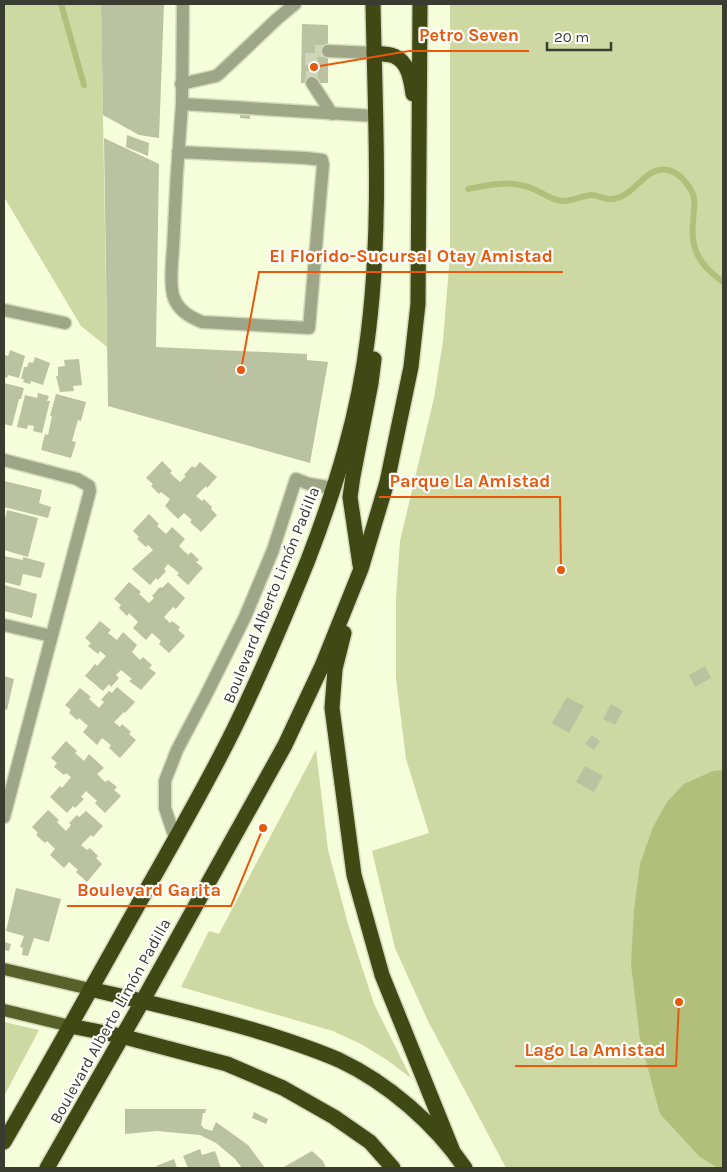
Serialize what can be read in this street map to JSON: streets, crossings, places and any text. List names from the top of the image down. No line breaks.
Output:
{"streets":{"highway":["Boulevard Alberto Limón Padilla"]},"places":["Petro Seven","El Florido-Sucursal Otay Amistad","Parque La Amistad","Boulevard Garita","Lago La Amistad"],"scale_bar":"20 m"}
